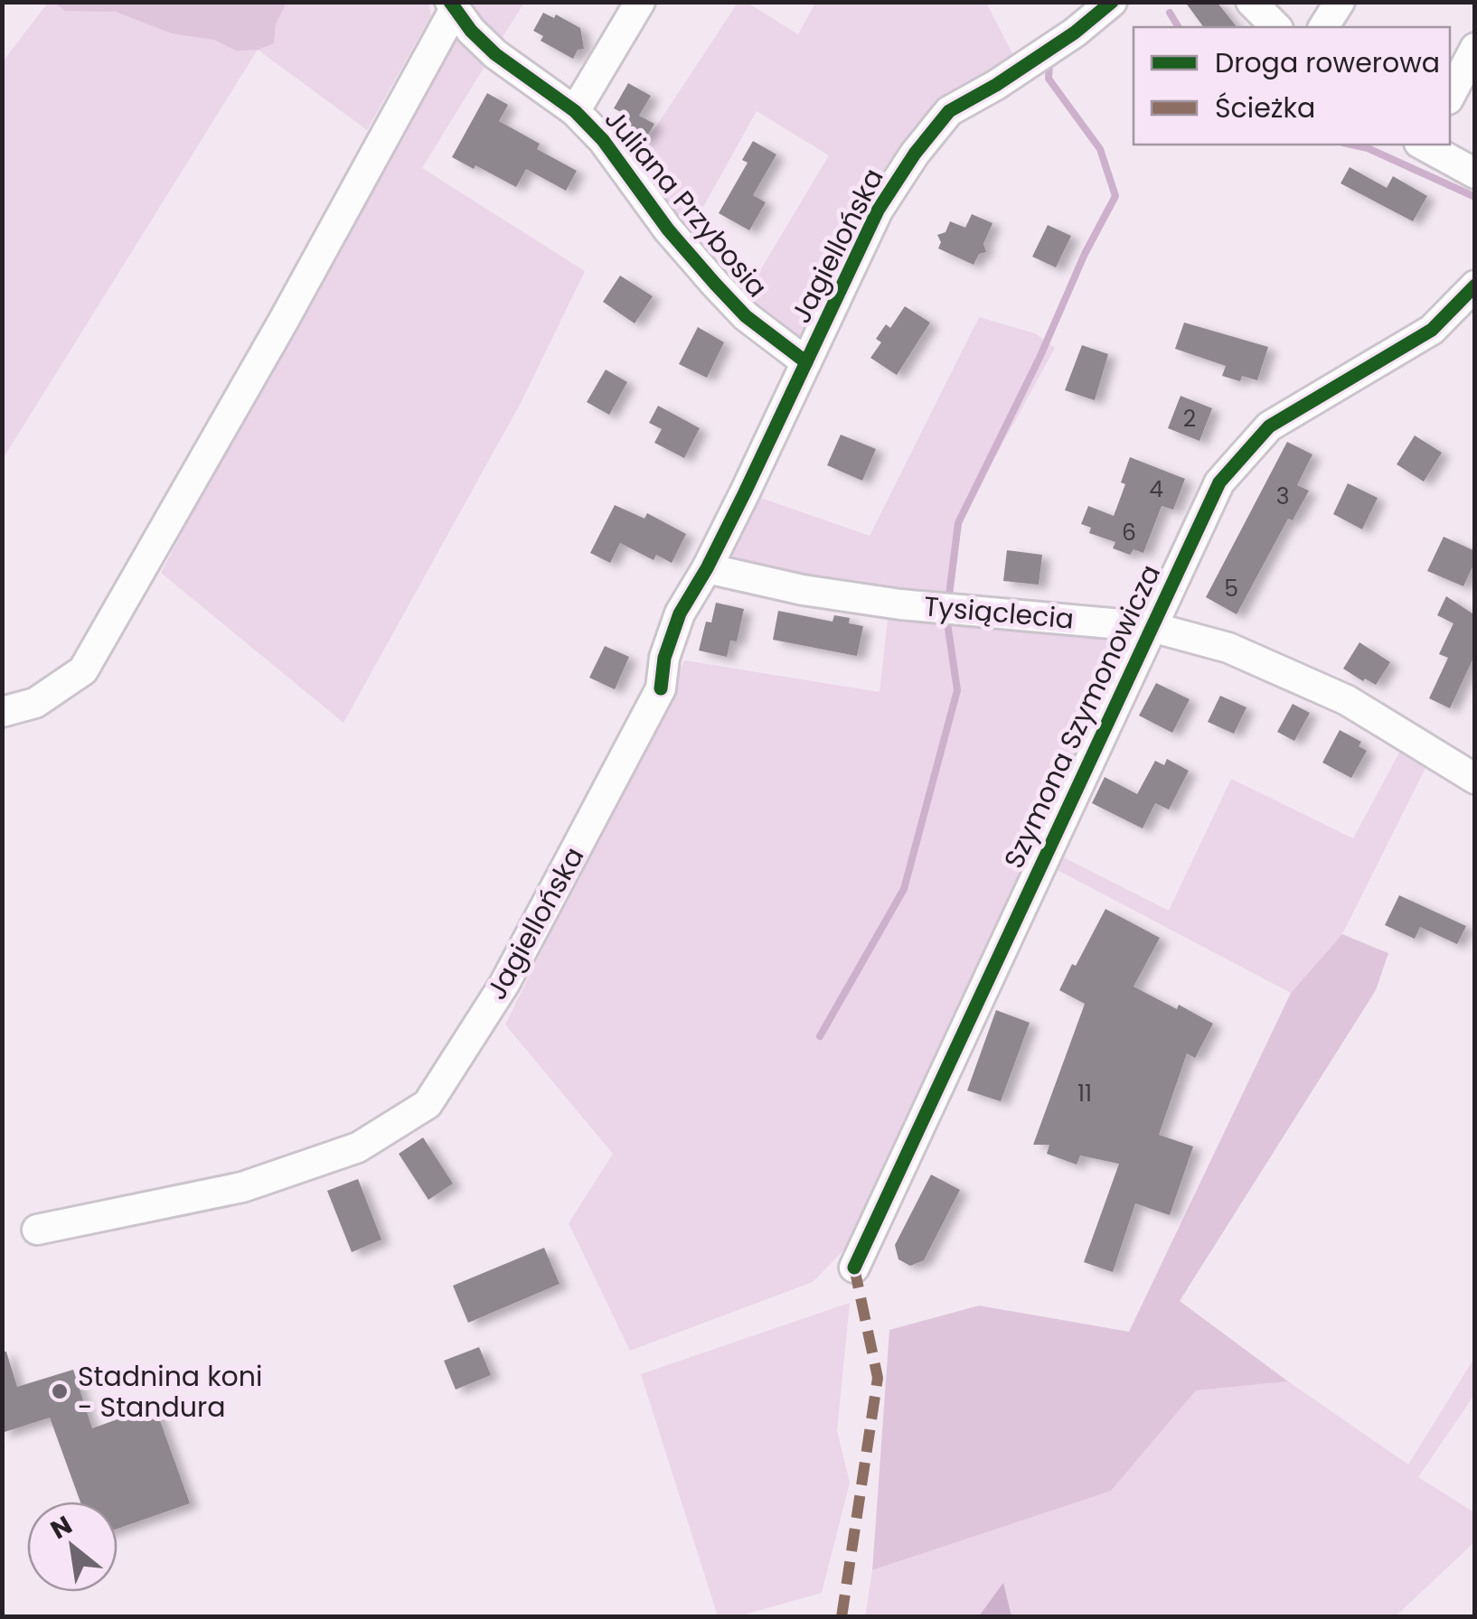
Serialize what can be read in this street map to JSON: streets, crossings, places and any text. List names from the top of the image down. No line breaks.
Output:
{"streets":{"street":["Juliana Przybosia","Jagiellońska","Tysiąclecia","Szymona Szymonowicza"]},"crossings":[["Juliana Przybosia","Jagiellońska"],["Jagiellońska","Tysiąclecia"],["Tysiąclecia","Szymona Szymonowicza"]],"places":["Stadnina koni - Standura"],"house_numbers":["2","4","3","6","5","11"],"legend":["Droga rowerowa","Ścieżka"],"north":"top left"}
